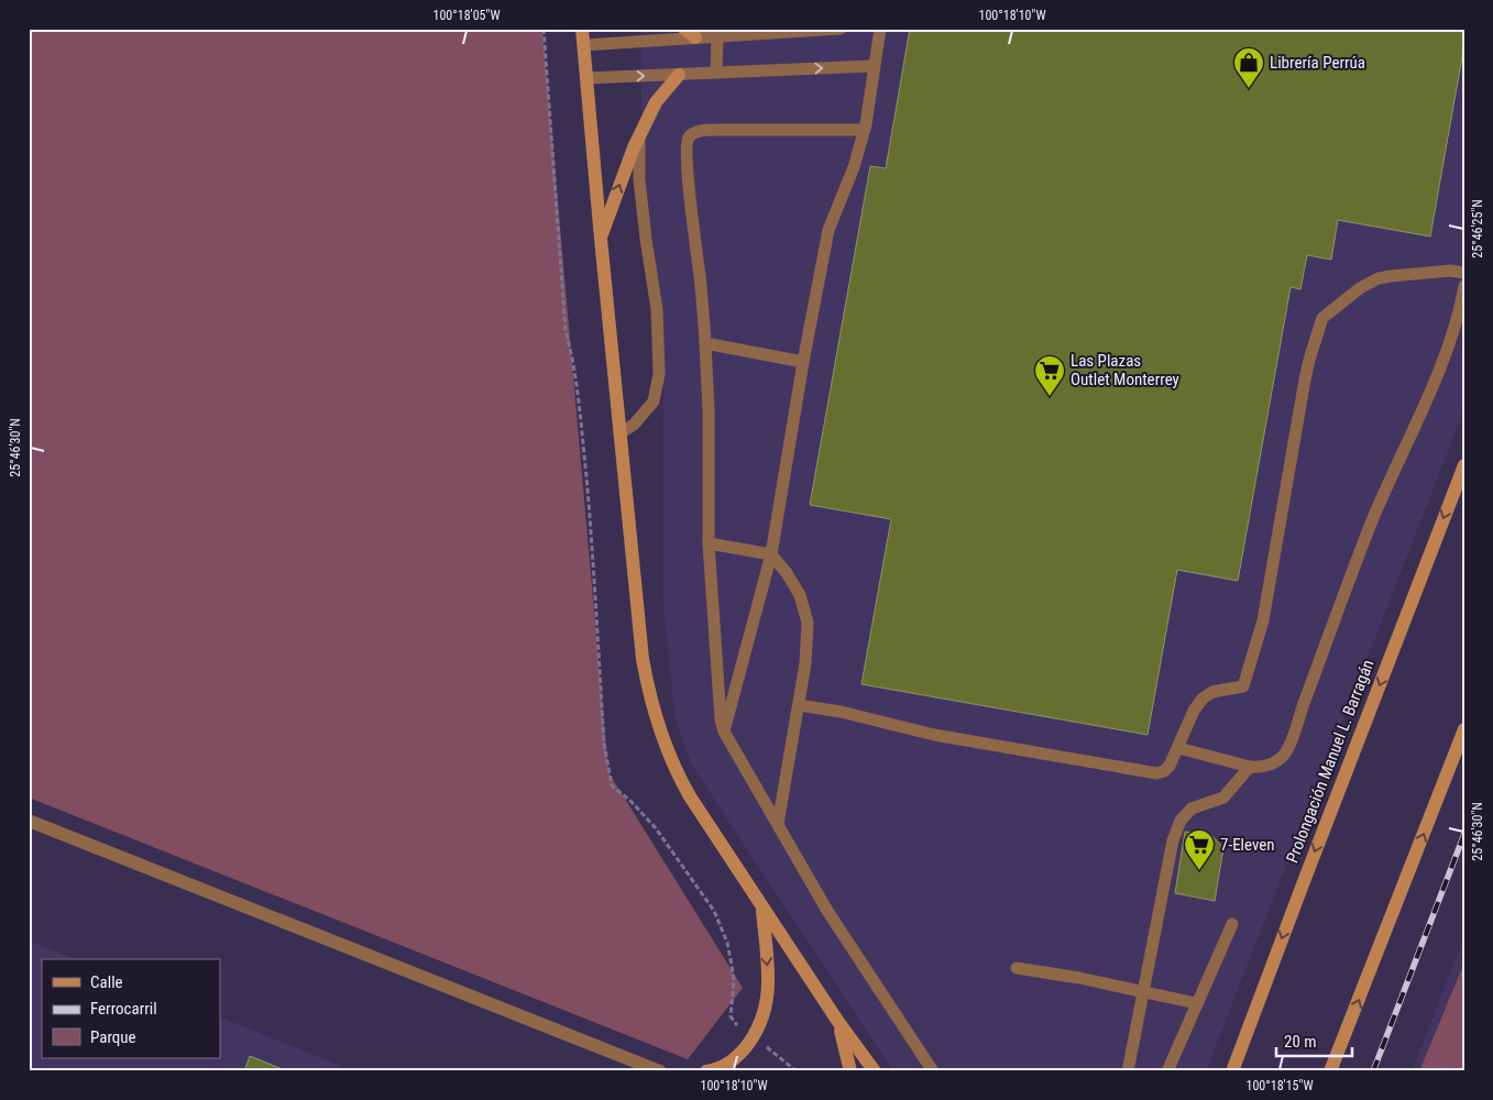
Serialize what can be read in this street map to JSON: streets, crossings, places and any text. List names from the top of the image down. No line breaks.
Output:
{"streets":{"street":["Prolongación Manuel L. Barragán"]},"places":{"shop":["Librería Perrúa"],"supermarket":["Las Plazas Outlet Monterrey","7-Eleven"]},"legend":["Calle","Ferrocarril","Parque"],"scale_bar":"20 m","coordinates":["100°18'05\"W","100°18'10\"W","25°46'25\"N","25°46'30\"N","100°18'15\"W"]}
